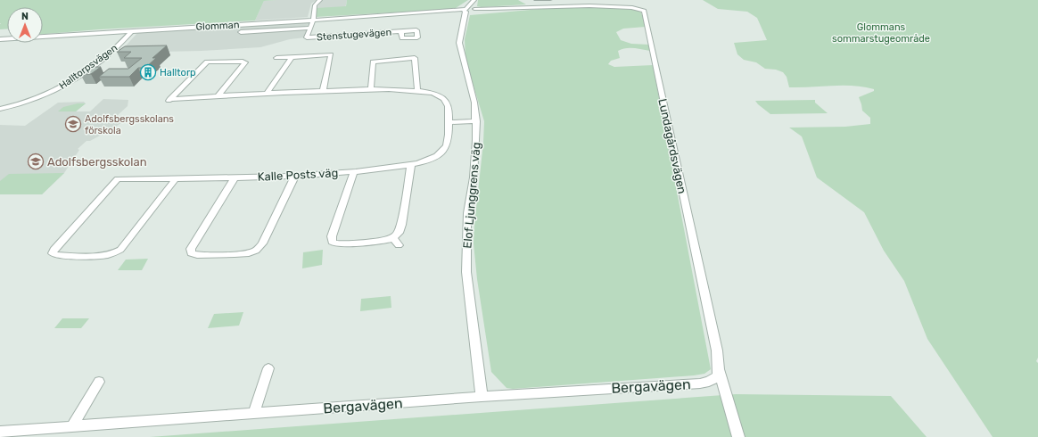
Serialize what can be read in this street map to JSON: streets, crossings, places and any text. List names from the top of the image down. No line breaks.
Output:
{"streets":{"street":["Glomman","Stenstugevägen","Halltorpsvägen","Lundagårdsvägen","Kalle Posts väg","Elof Ljunggrens väg","Bergavägen"]},"crossings":[["Glomman","Stenstugevägen"],["Glomman","Halltorpsvägen"],["Glomman","Lundagårdsvägen"],["Glomman","Elof Ljunggrens väg"],["Lundagårdsvägen","Elof Ljunggrens väg"],["Lundagårdsvägen","Bergavägen"],["Elof Ljunggrens väg","Bergavägen"]],"parks":["Glommans sommarstugeområde"],"places":{"building":["Halltorp"],"school or university":["Adolfsbergsskolans förskola","Adolfsbergsskolan"]},"north":"top"}
